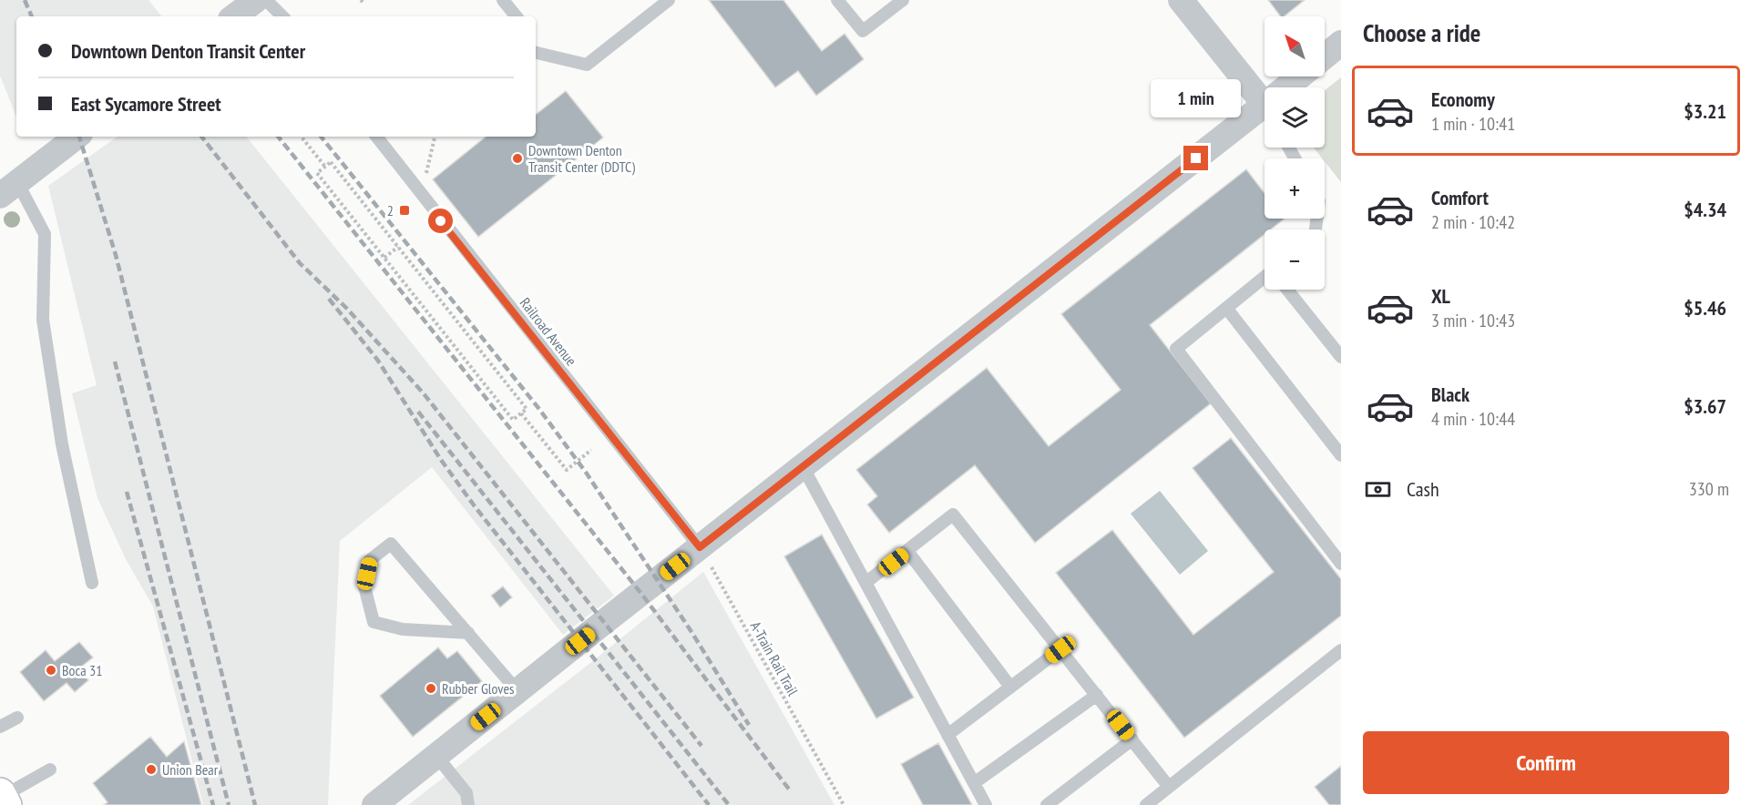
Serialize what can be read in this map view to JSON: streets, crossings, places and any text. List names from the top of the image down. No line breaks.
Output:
{"streets":{"lane":["Railroad Avenue"],"path":["A-Train Rail Trail"]},"crossings":[["Railroad Avenue","A-Train Rail Trail"]],"places":{"other":["Downtown Denton Transit Center (DDTC)","Boca 31","Rubber Gloves","Union Bear"],"transit":["2"]},"north":"top left","page":{"heading":"Choose a ride","map_buttons":["+","−"],"banner":["Downtown Denton Transit Center","East Sycamore Street"],"list":[{"name":"Economy","note":"1 min · 10:41","value":"$3.21"},{"name":"Comfort","note":"2 min · 10:42","value":"$4.34"},{"name":"XL","note":"3 min · 10:43","value":"$5.46"},{"name":"Black","note":"4 min · 10:44","value":"$3.67"}],"bubble":"1 min","pay":["Cash","330 m"],"buttons":"Confirm"}}
